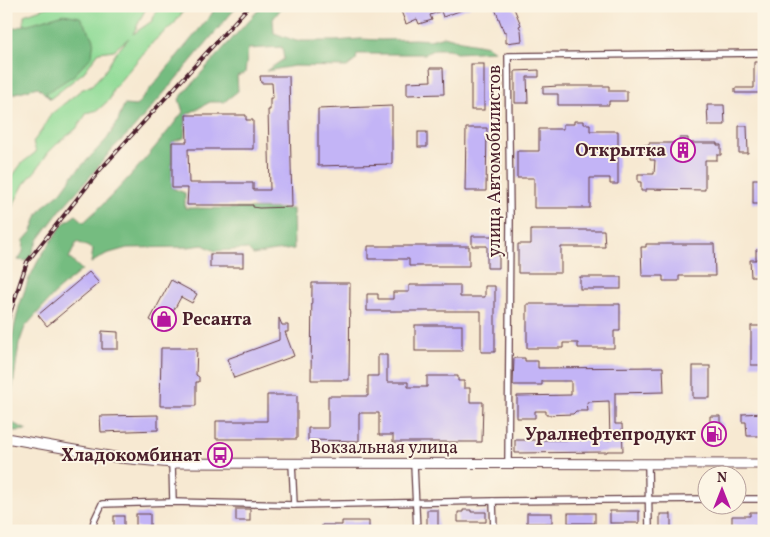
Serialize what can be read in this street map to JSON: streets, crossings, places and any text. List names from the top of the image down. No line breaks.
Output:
{"streets":{"main road":["Вокзальная улица"],"street":["улица Автомобилистов"]},"crossings":[["улица Автомобилистов","Вокзальная улица"]],"places":{"building":["Открытка"],"shop":["Ресанта"],"fuel station":["Уралнефтепродукт"],"bus stop":["Хладокомбинат"]},"north":"top"}
